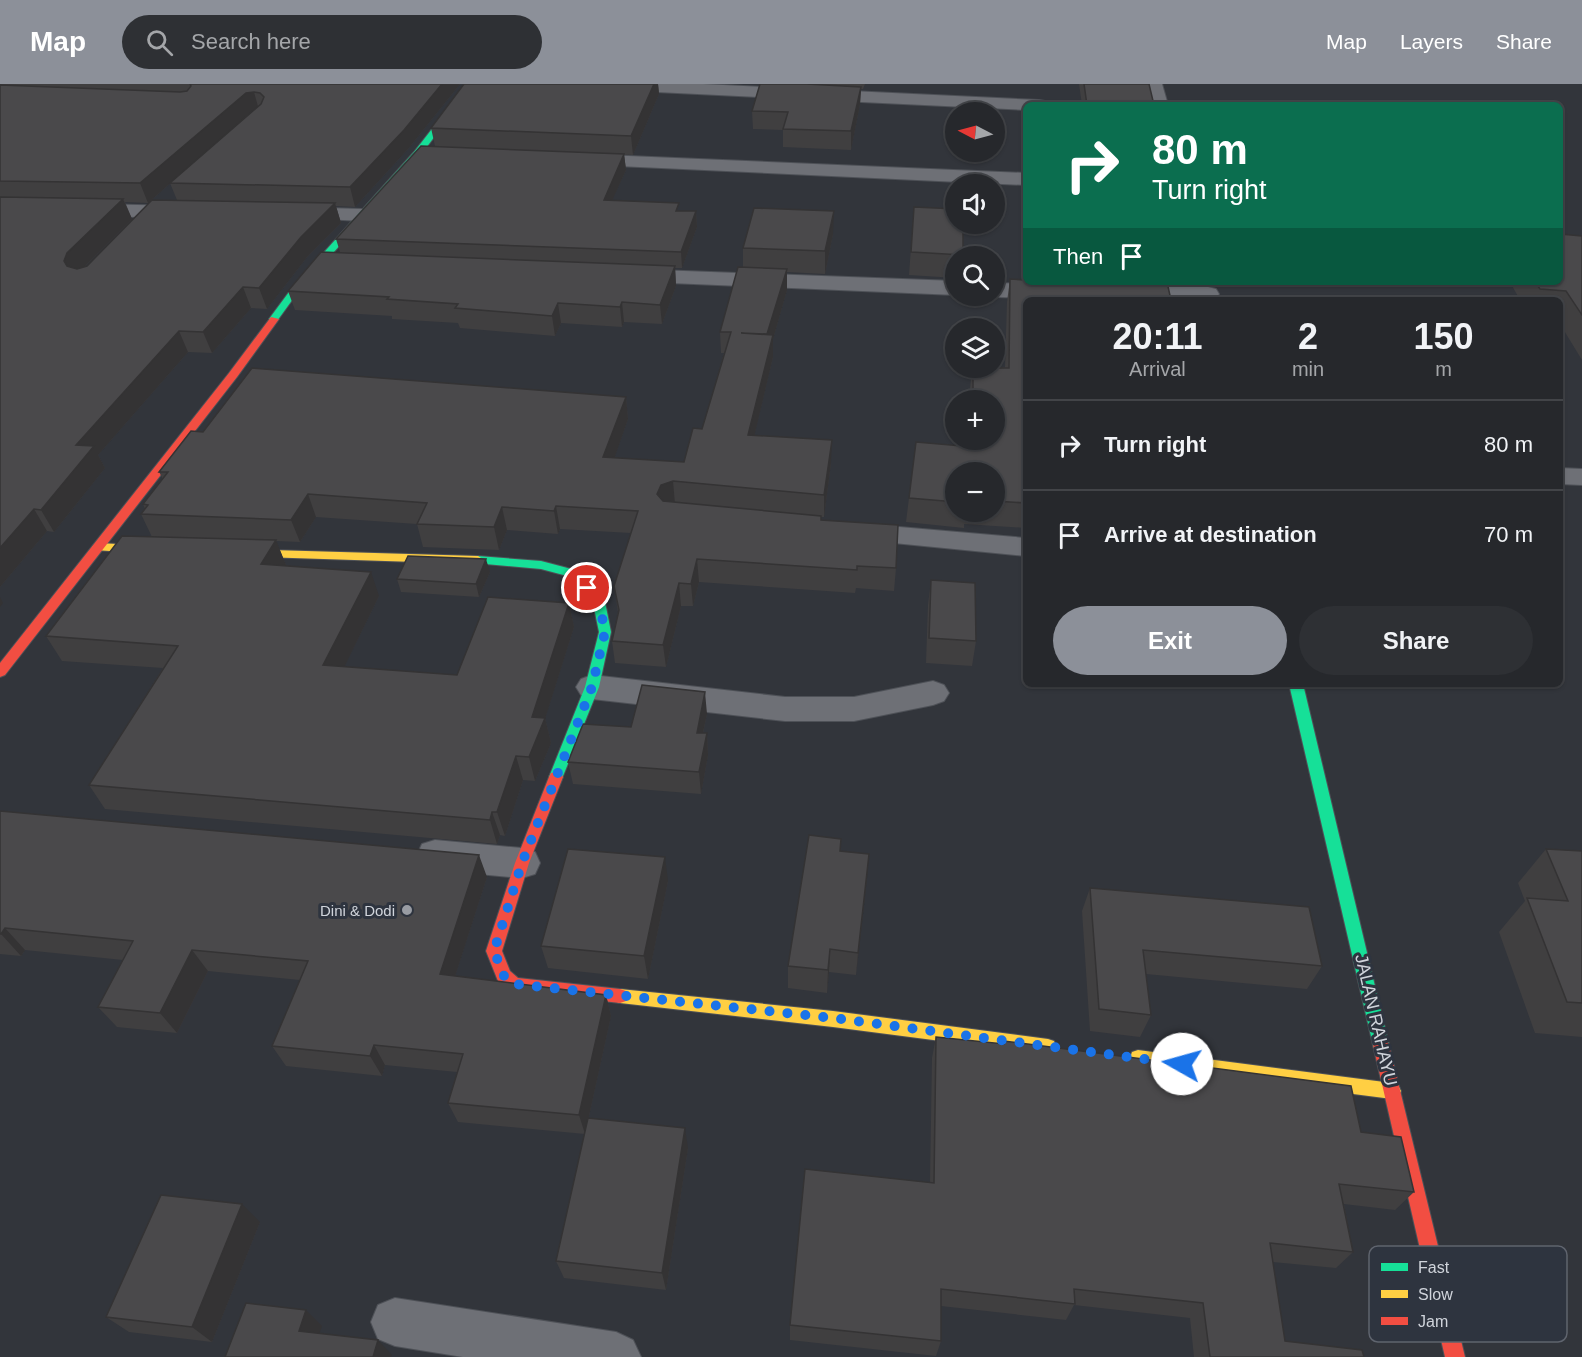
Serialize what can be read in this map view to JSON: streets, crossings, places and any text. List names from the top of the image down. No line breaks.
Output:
{"streets":{"street":["JALAN RAHAYU"]},"places":["Dini & Dodi"],"legend":["Fast","Slow","Jam"],"north":"left","page":{"header":"Map","search":"Search here","nav":["Map","Layers","Share"],"map_buttons":["+","−"],"turn":["80 m","Turn right"],"then":"Then","eta":["20:11","Arrival","2","min","150","m"],"list":[{"name":"Turn right","value":"80 m"},{"name":"Arrive at destination","value":"70 m"}],"buttons":["Exit","Share"]}}
